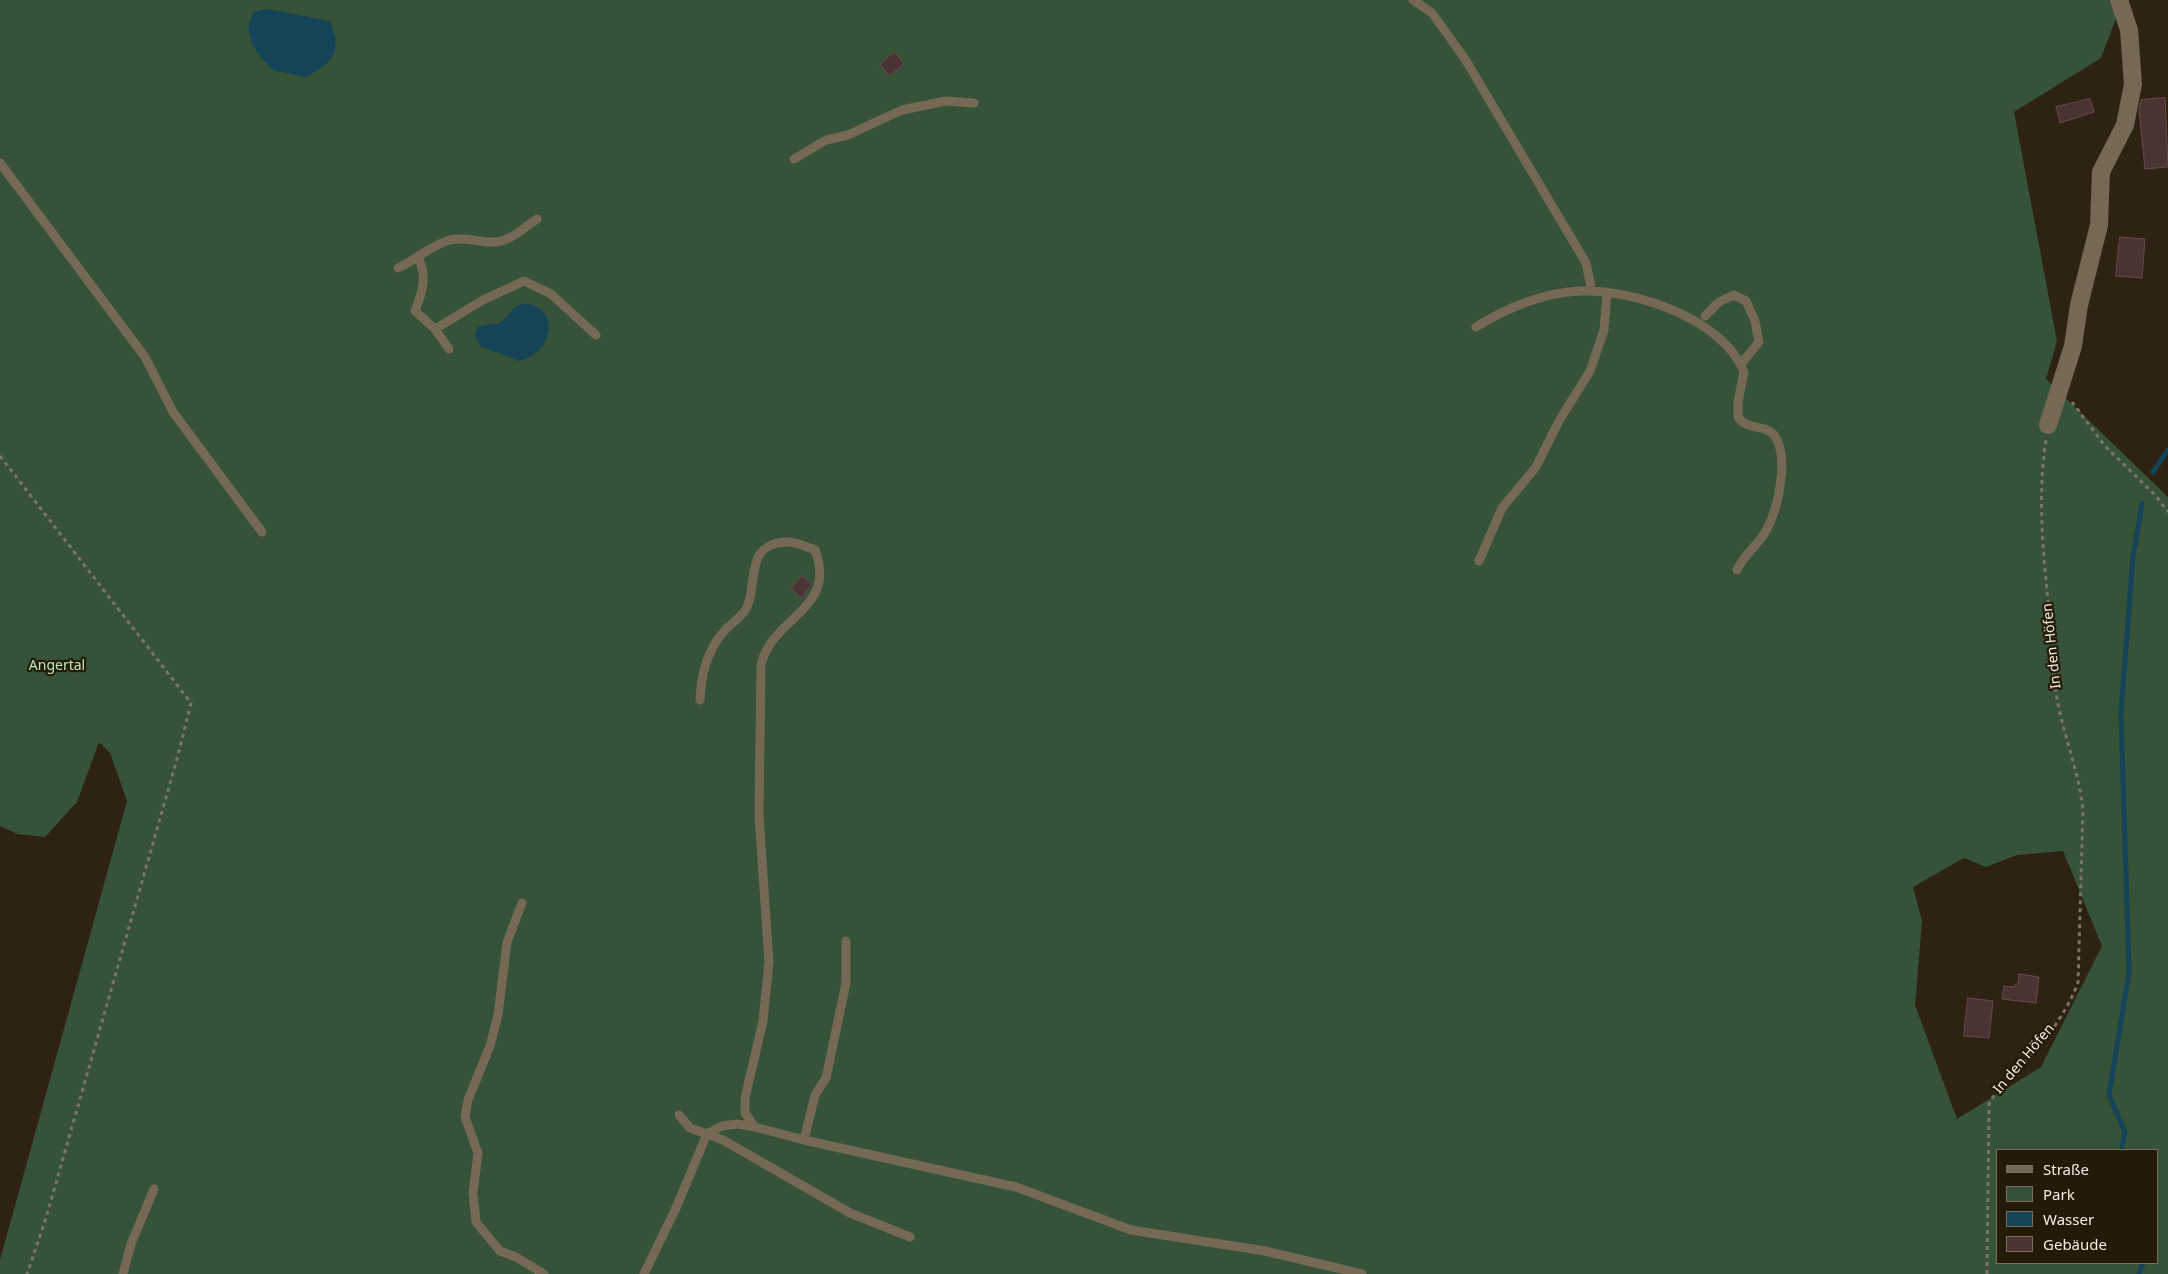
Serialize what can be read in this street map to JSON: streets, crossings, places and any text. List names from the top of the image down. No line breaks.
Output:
{"streets":{"path":["In den Höfen"]},"parks":["Angertal"],"legend":["Straße","Park","Wasser","Gebäude"]}
